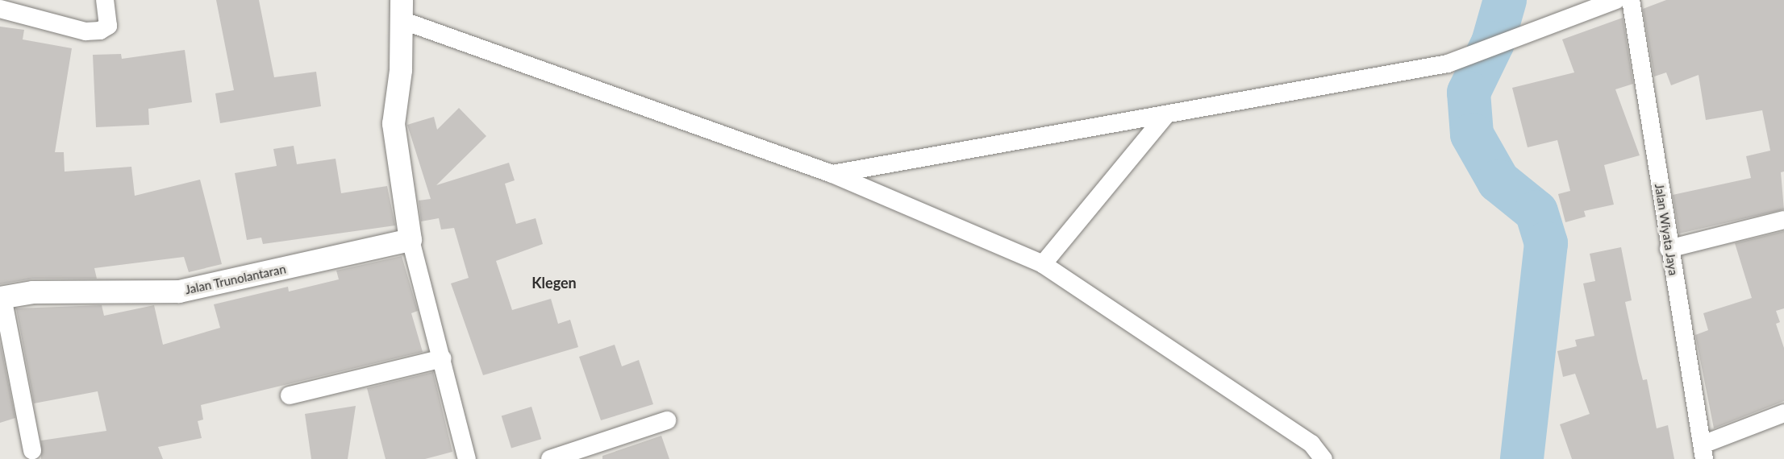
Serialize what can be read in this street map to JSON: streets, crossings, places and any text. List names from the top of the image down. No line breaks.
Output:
{"streets":{"street":["Jalan Wiyata Jaya","Jalan Trunolantaran"]},"districts":["Klegen"]}
